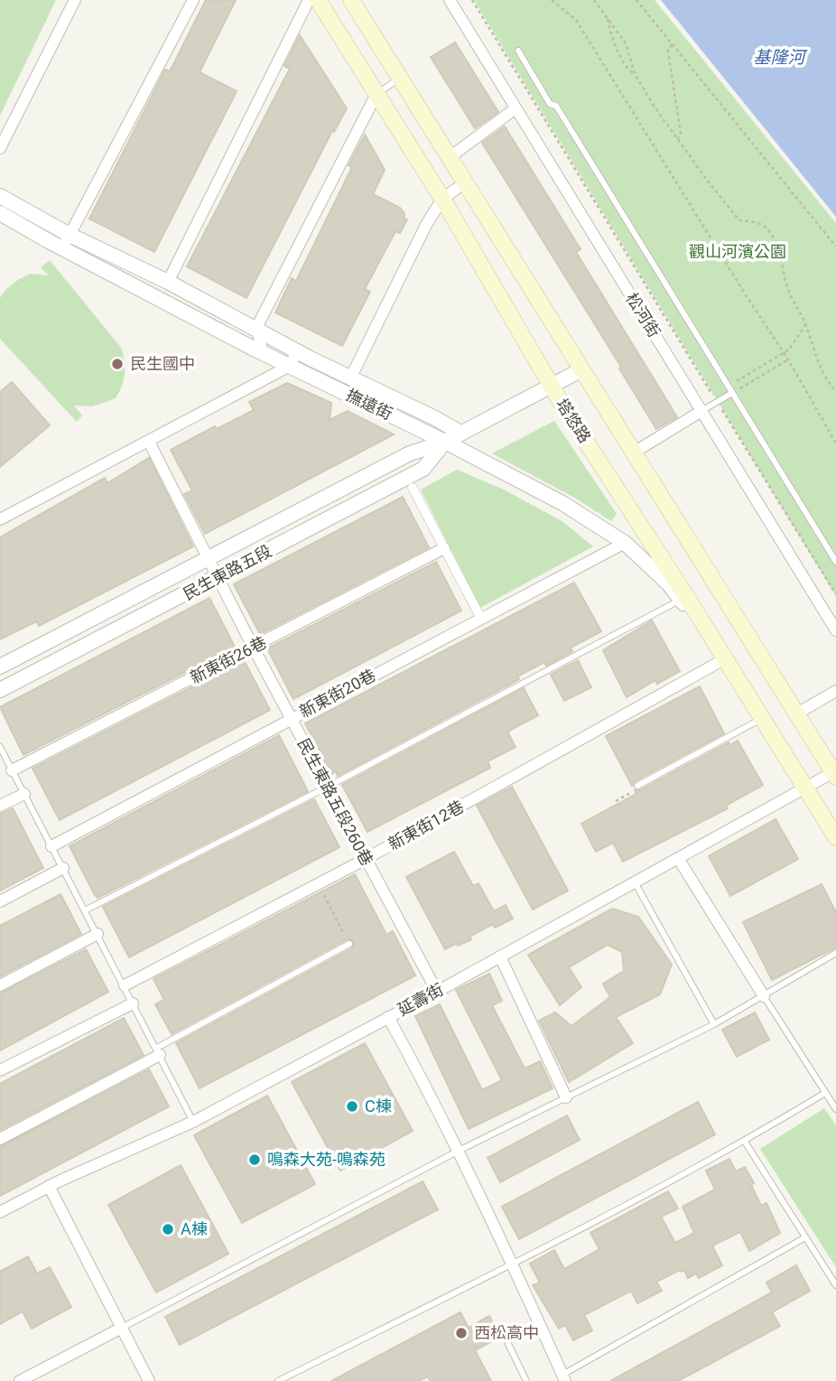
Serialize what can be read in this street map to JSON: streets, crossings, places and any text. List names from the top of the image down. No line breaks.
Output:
{"streets":{"main road":["塔悠路"],"street":["松河街","撫遠街","民生東路五段","新東街26巷","新東街20巷","民生東路五段260巷","新東街12巷","延壽街"]},"crossings":[["撫遠街","塔悠路"],["撫遠街","民生東路五段"],["撫遠街","新東街20巷"],["塔悠路","民生東路五段"],["塔悠路","新東街12巷"],["塔悠路","延壽街"],["民生東路五段","民生東路五段260巷"],["新東街26巷","民生東路五段260巷"],["新東街20巷","民生東路五段260巷"],["民生東路五段260巷","新東街12巷"],["民生東路五段260巷","延壽街"]],"water":["基隆河"],"parks":["觀山河濱公園"],"places":["民生國中","C棟","鳴森大苑-鳴森苑","A棟","西松高中"]}
